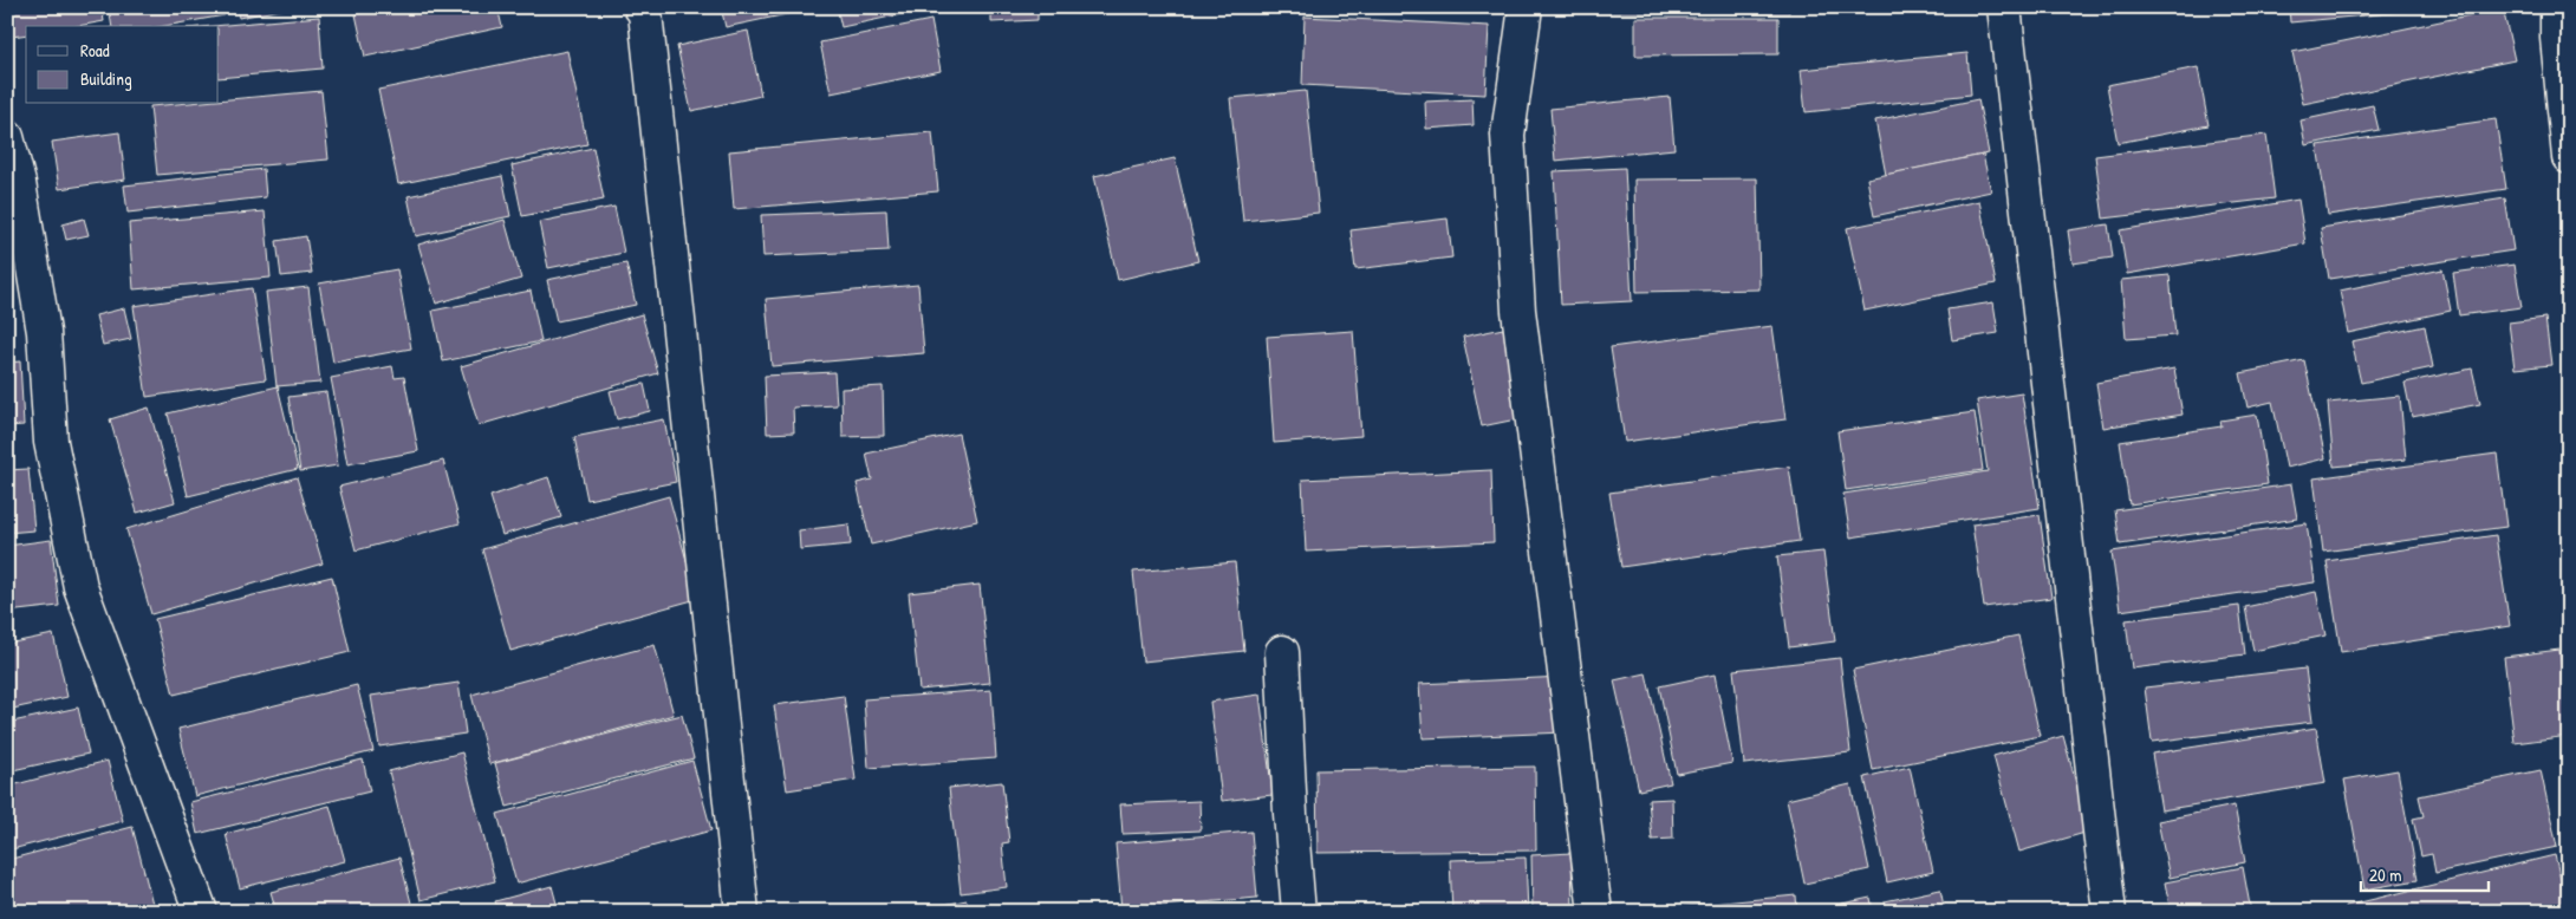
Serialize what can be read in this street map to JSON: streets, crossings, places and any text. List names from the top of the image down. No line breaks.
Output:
{"legend":["Road","Building"],"scale_bar":"20 m"}
